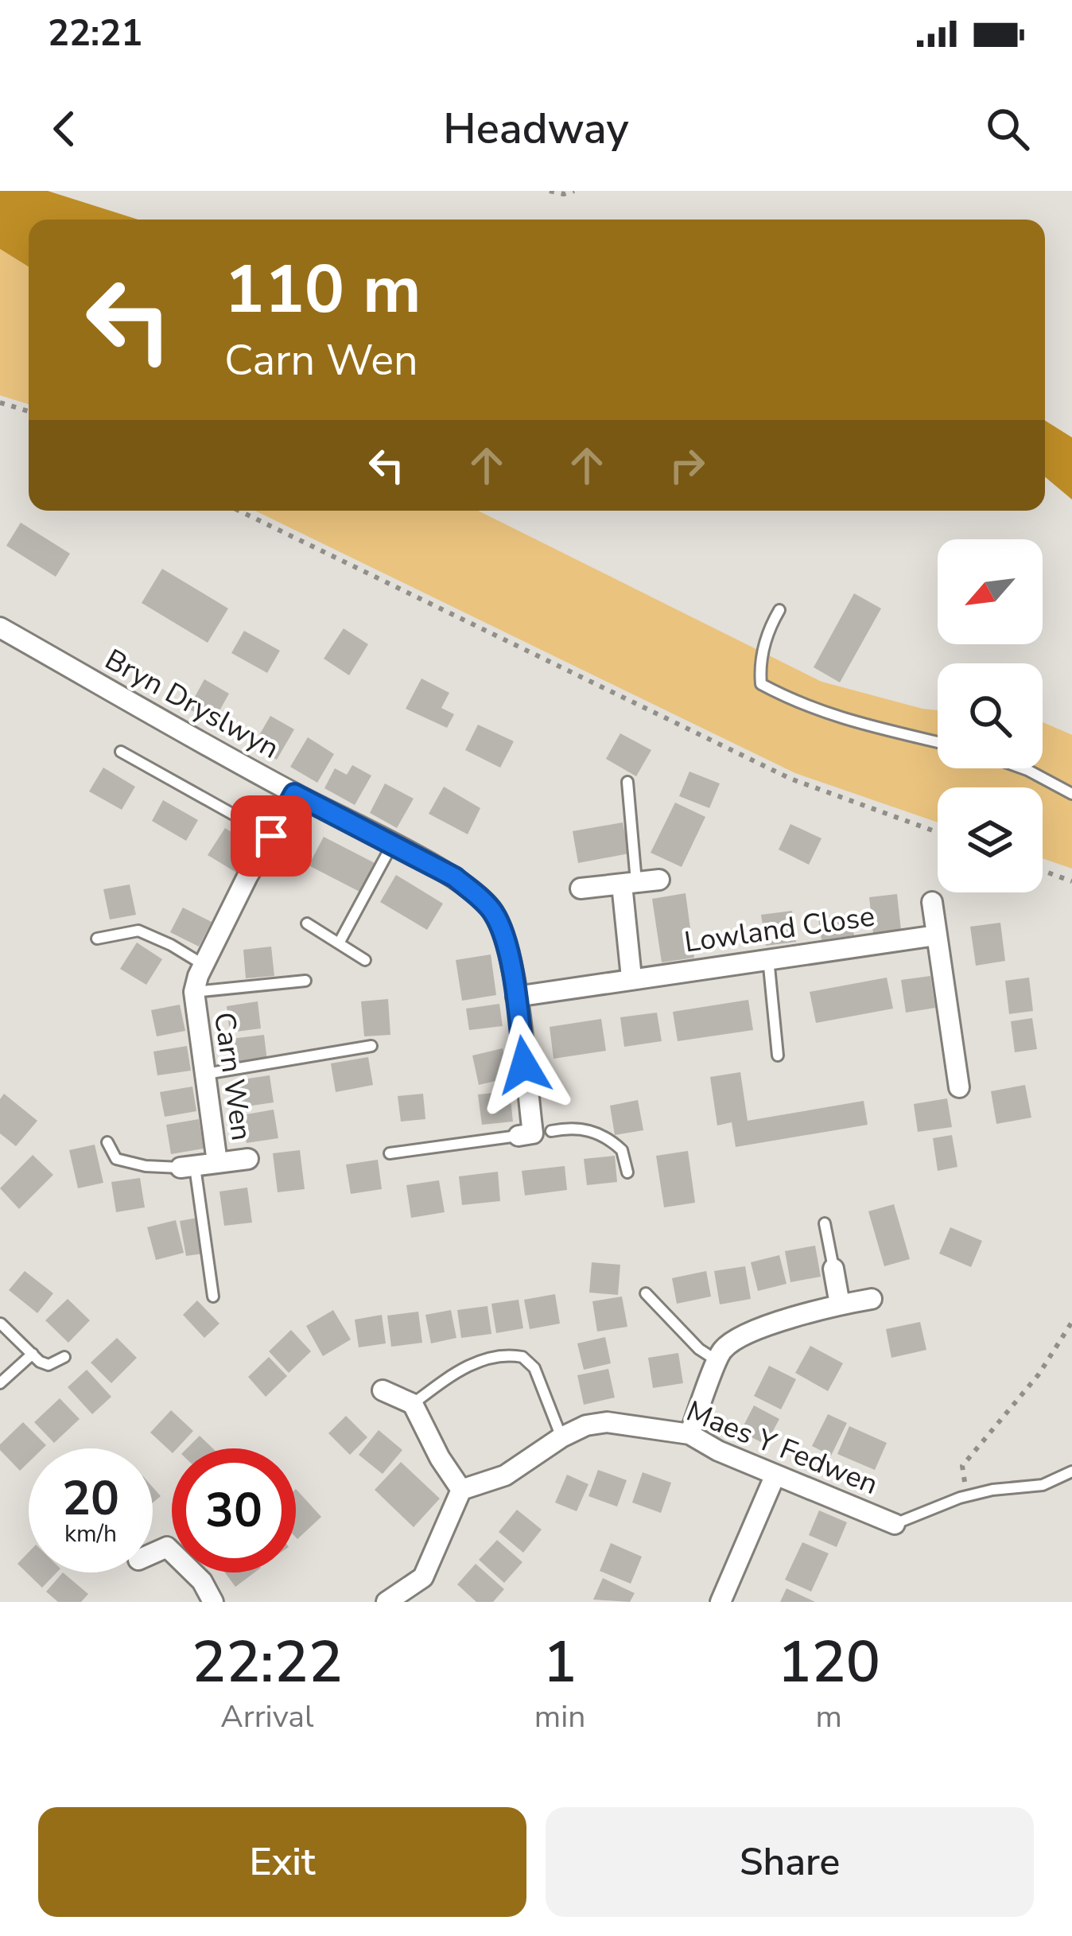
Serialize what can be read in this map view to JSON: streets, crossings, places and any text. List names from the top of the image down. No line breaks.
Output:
{"streets":{"street":["Bryn Dryslwyn","Lowland Close","Carn Wen","Maes Y Fedwen"]},"crossings":[["Bryn Dryslwyn","Lowland Close"],["Bryn Dryslwyn","Carn Wen"]],"north":"bottom left","page":{"status":"22:21","header":"Headway","turn":["110 m","Carn Wen"],"speed":"20 km/h","limit":"30","eta":["22:22","Arrival","1","min","120","m"],"buttons":["Exit","Share"]}}
